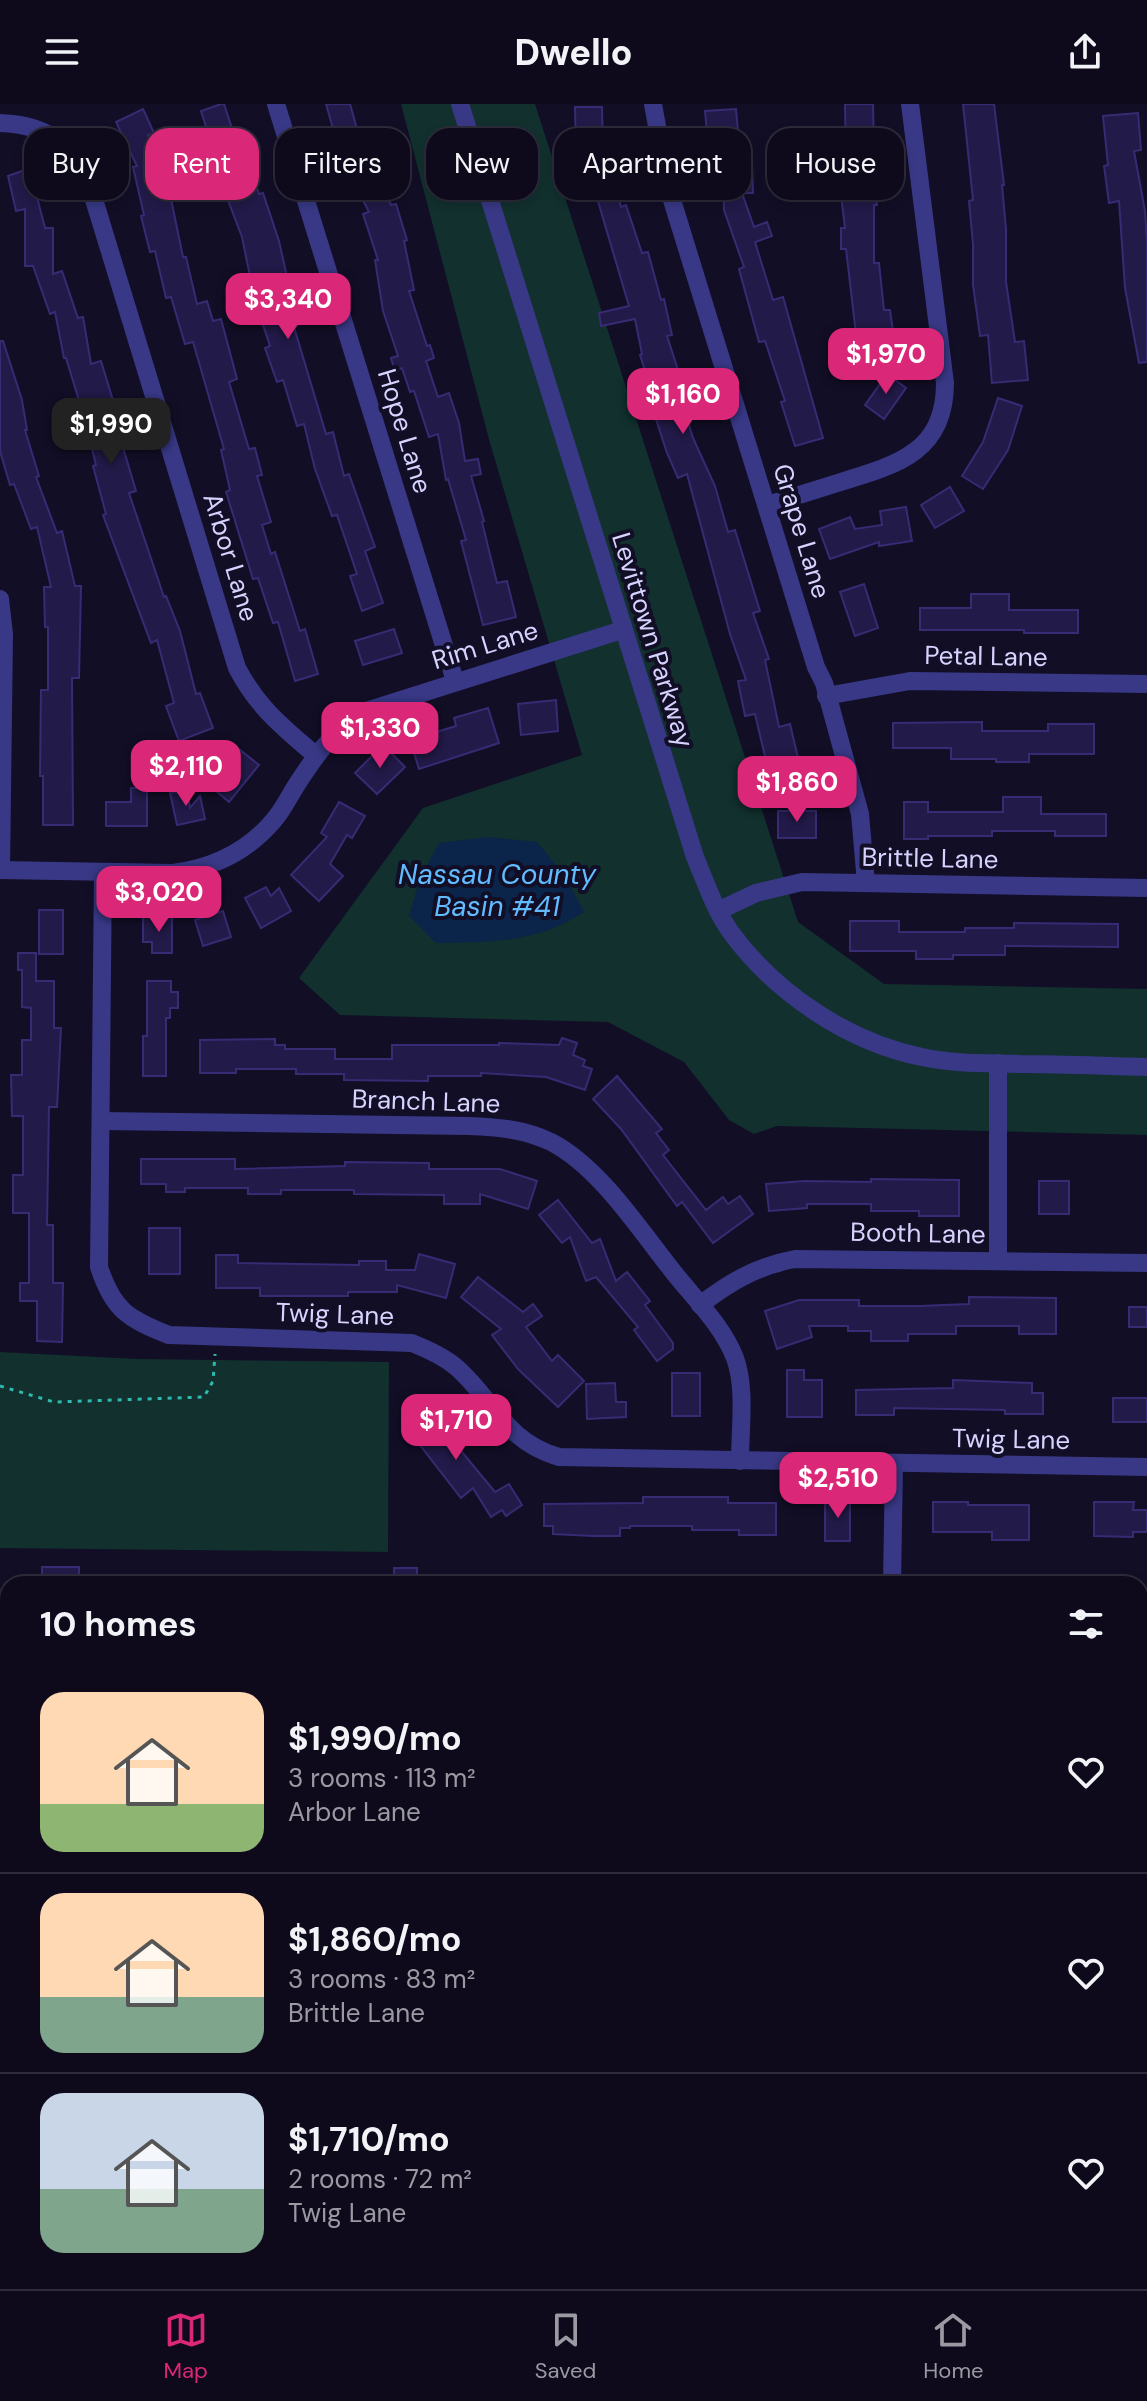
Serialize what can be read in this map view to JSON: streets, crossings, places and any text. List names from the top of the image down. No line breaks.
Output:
{"streets":{"street":["Hope Lane","Grape Lane","Arbor Lane","Levittown Parkway","Rim Lane","Petal Lane","Brittle Lane","Branch Lane","Booth Lane","Twig Lane"]},"crossings":[["Hope Lane","Rim Lane"],["Grape Lane","Petal Lane"],["Grape Lane","Brittle Lane"],["Arbor Lane","Rim Lane"],["Levittown Parkway","Rim Lane"],["Levittown Parkway","Brittle Lane"],["Rim Lane","Twig Lane"],["Branch Lane","Booth Lane"],["Branch Lane","Twig Lane"]],"water":["Nassau County Basin #41"],"page":{"header":"Dwello","chip":["Buy","Rent","Filters","New","Apartment","House"],"price":["$3,340","$1,970","$1,160","$1,990","$1,330","$2,110","$1,860","$3,020","$1,710","$2,510"],"heading":"10 homes","list":[{"name":"$1,990/mo","note":"3 rooms · 113 m² · Arbor Lane"},{"name":"$1,860/mo","note":"3 rooms · 83 m² · Brittle Lane"},{"name":"$1,710/mo","note":"2 rooms · 72 m² · Twig Lane"}],"tabs":["Map","Saved","Home"]}}
